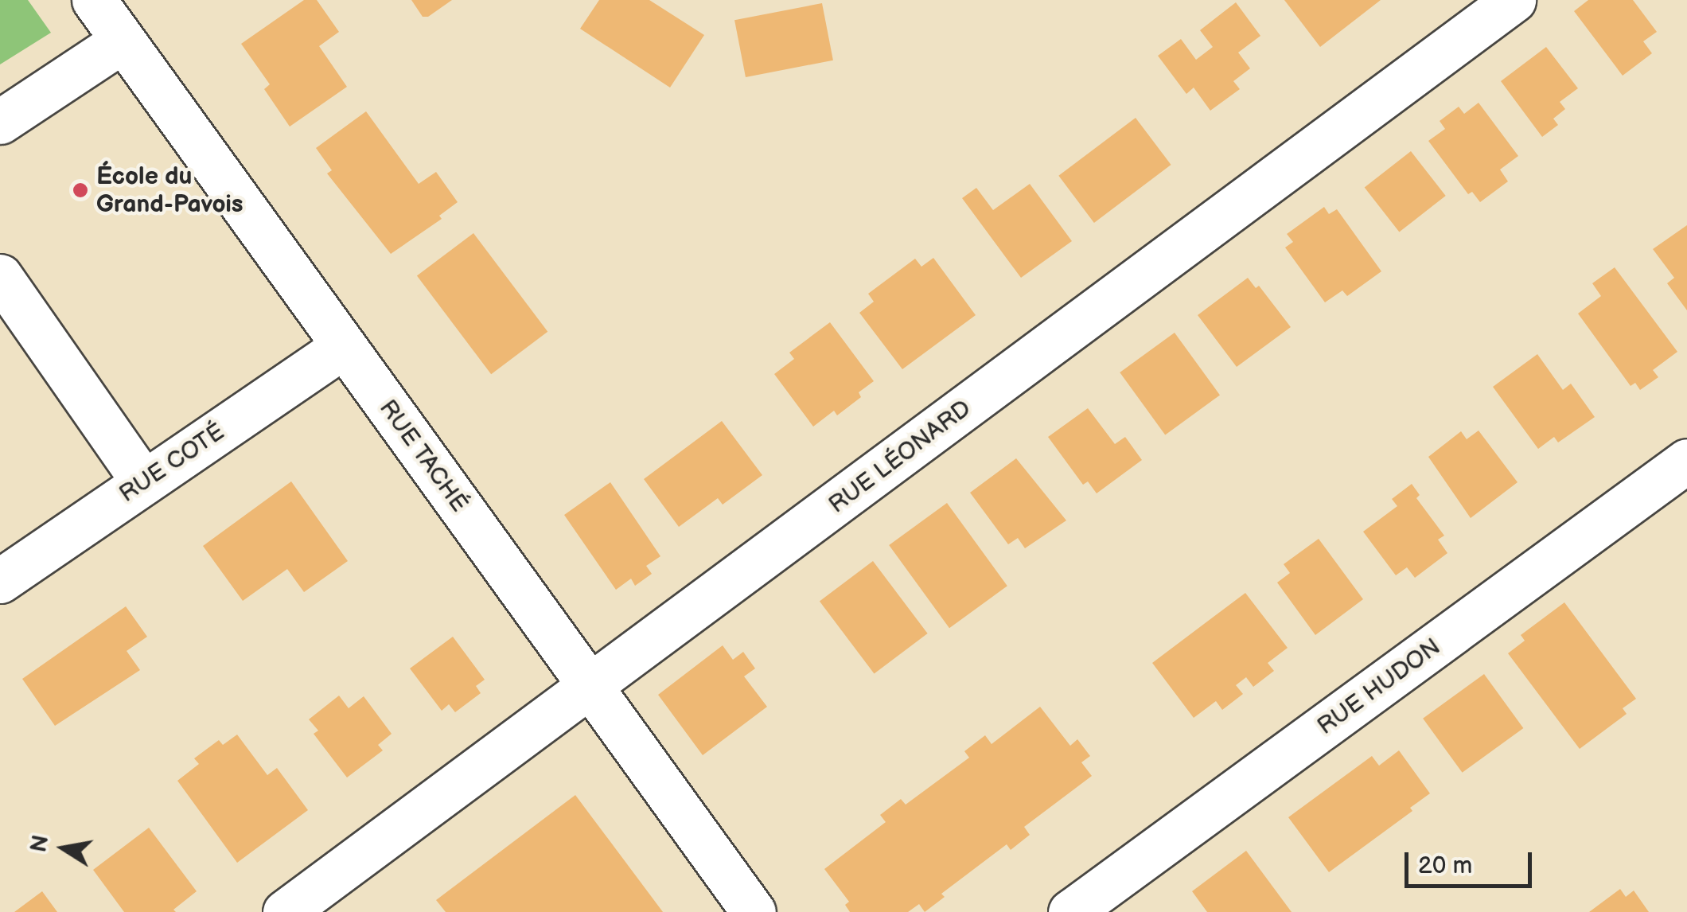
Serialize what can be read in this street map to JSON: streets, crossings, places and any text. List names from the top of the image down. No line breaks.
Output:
{"streets":{"street":["RUE TACHÉ","RUE LÉONARD","RUE COTÉ","RUE HUDON"]},"crossings":[["RUE TACHÉ","RUE LÉONARD"],["RUE TACHÉ","RUE COTÉ"]],"places":["École du Grand-Pavois"],"scale_bar":"20 m","north":"left"}
